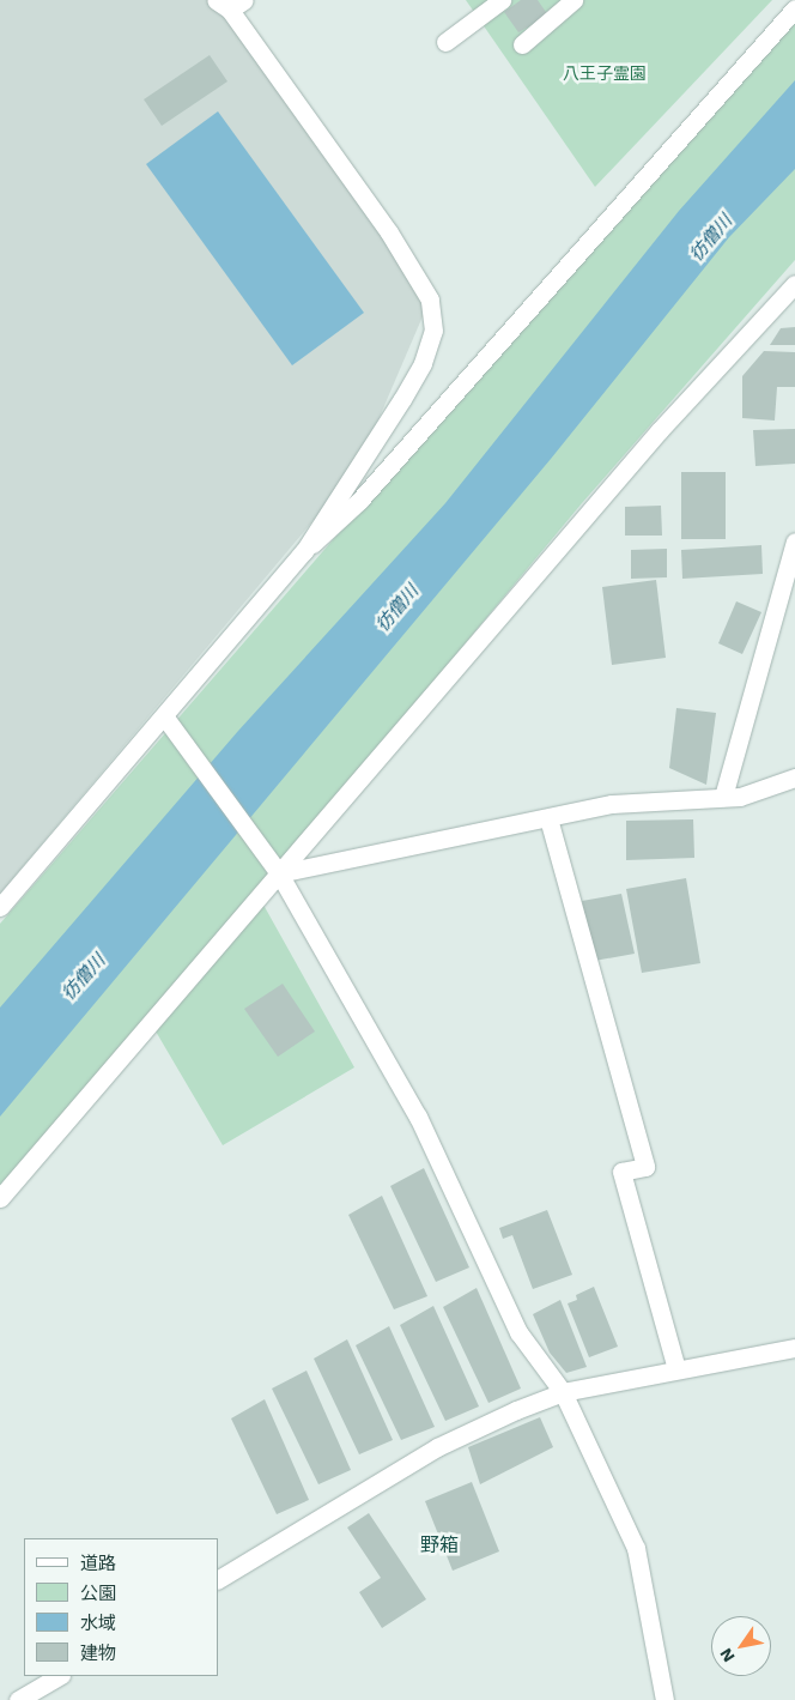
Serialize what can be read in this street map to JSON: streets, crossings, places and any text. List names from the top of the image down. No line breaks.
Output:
{"districts":["野箱"],"water":["彷僧川"],"parks":["八王子霊園"],"legend":["道路","公園","水域","建物"],"north":"bottom left"}
